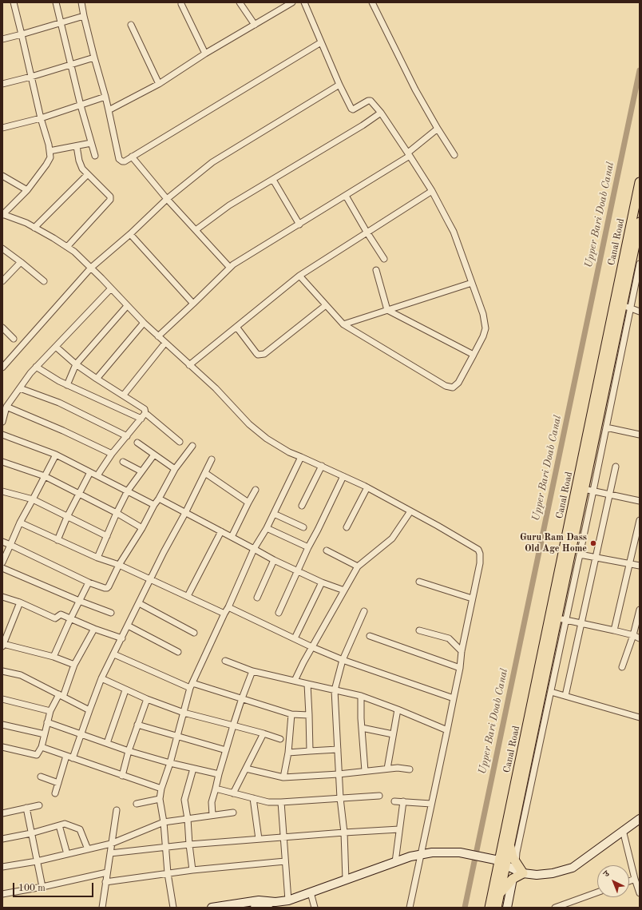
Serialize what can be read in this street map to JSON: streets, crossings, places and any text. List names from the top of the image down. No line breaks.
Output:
{"streets":{"main road":["Canal Road"]},"water":["Upper Bari Doab Canal"],"places":["Guru Ram Dass Old Age Home"],"scale_bar":"100 m","north":"top left"}
